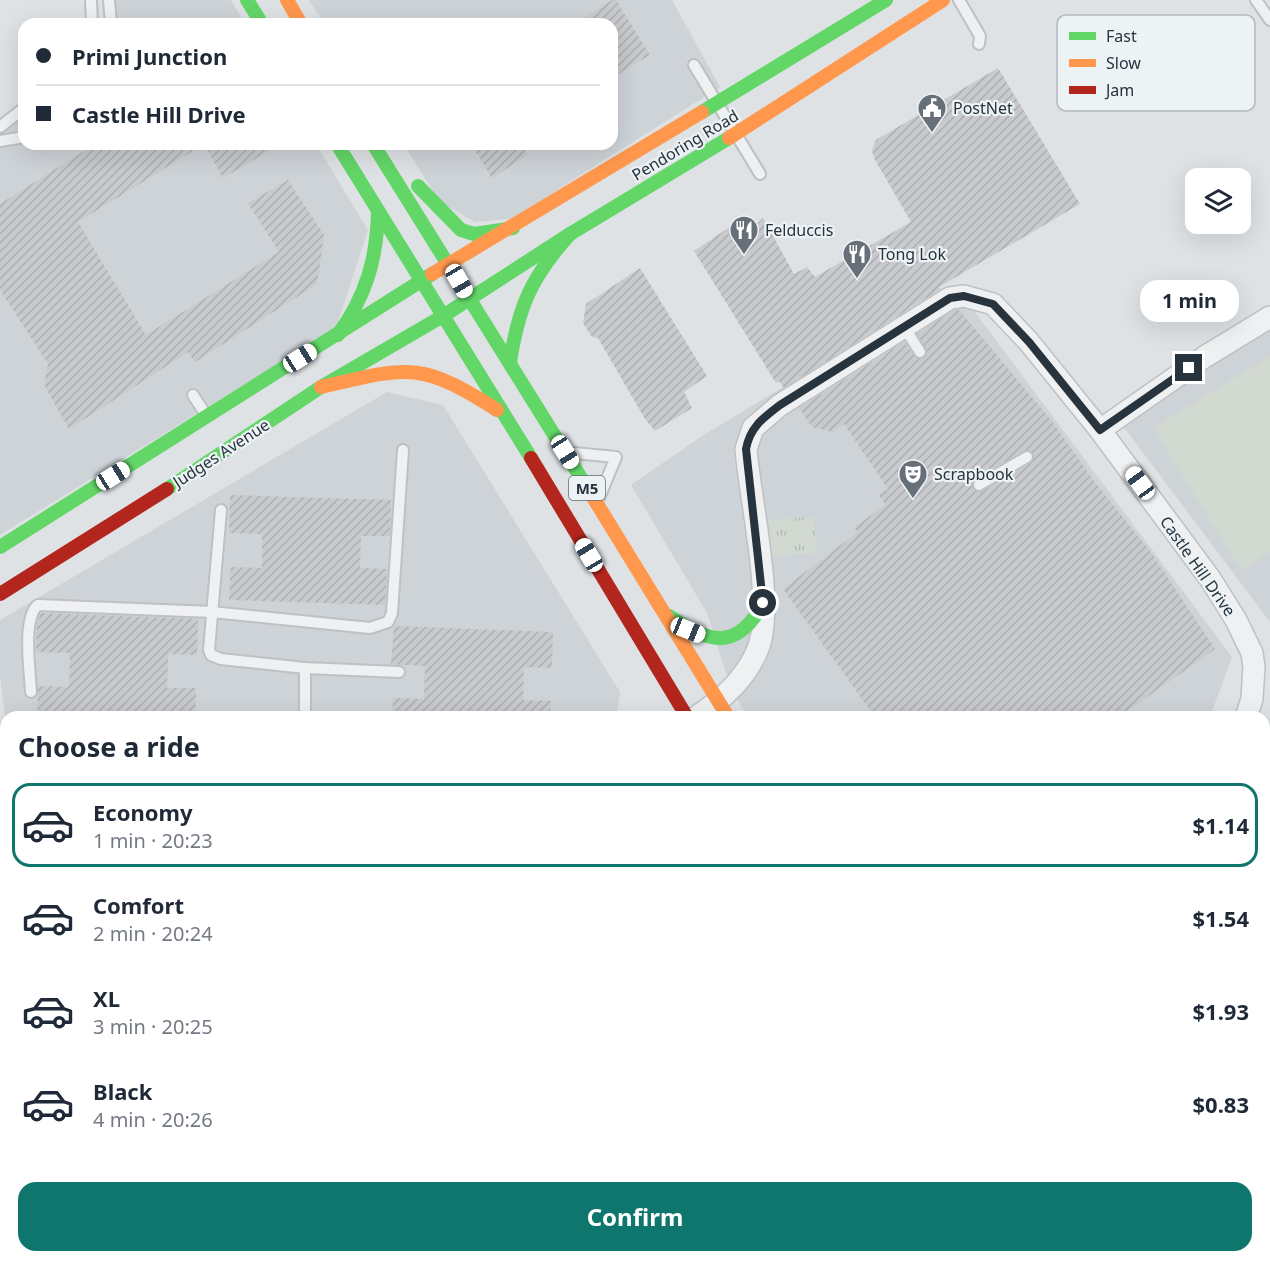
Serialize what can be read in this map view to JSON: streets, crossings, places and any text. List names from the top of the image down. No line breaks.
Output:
{"streets":{"main road":["Pendoring Road","Judges Avenue","M5"],"street":["Castle Hill Drive"]},"crossings":[["Pendoring Road","Judges Avenue"],["Pendoring Road","M5"],["Judges Avenue","M5"],["M5","Castle Hill Drive"]],"places":{"public building":["PostNet"],"restaurant":["Felduccis","Tong Lok"],"theatre":["Scrapbook"]},"legend":["Fast","Slow","Jam"],"page":{"banner":["Primi Junction","Castle Hill Drive"],"bubble":"1 min","heading":"Choose a ride","list":[{"name":"Economy","note":"1 min · 20:23","value":"$1.14"},{"name":"Comfort","note":"2 min · 20:24","value":"$1.54"},{"name":"XL","note":"3 min · 20:25","value":"$1.93"},{"name":"Black","note":"4 min · 20:26","value":"$0.83"}],"buttons":"Confirm"}}
